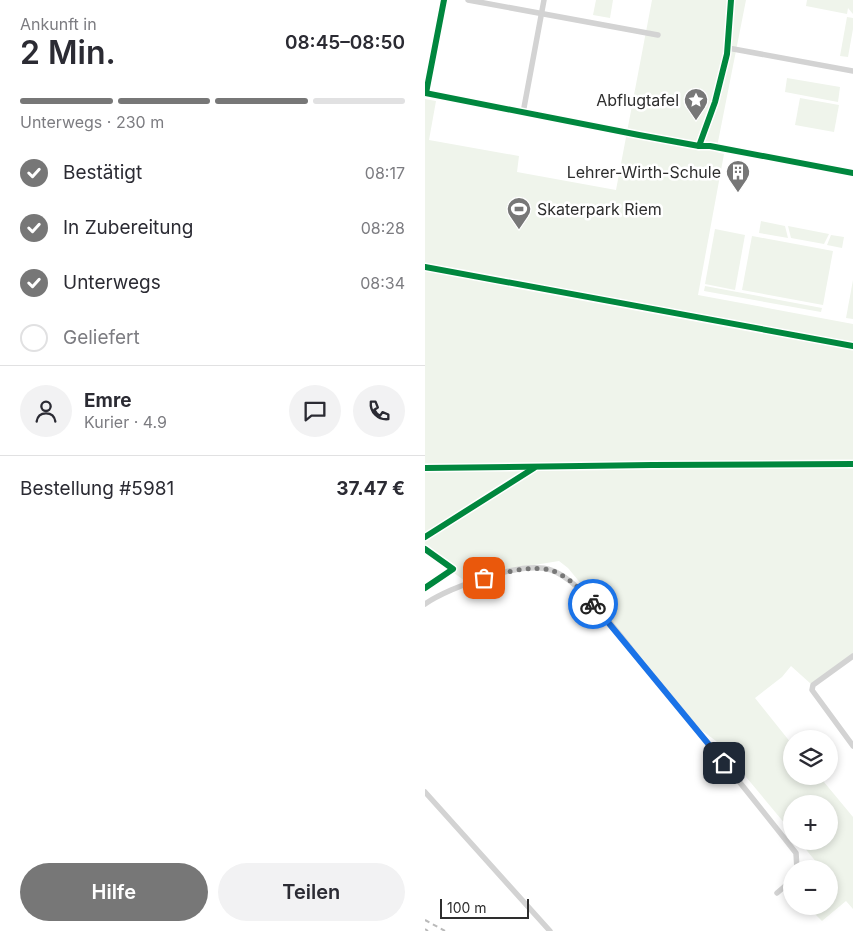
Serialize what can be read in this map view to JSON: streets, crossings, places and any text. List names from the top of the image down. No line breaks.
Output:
{"places":{"place":["Abflugtafel"],"building":["Lehrer-Wirth-Schule"],"sports":["Skaterpark Riem"]},"scale_bar":"100 m","page":{"heading":["2 Min.","Ankunft in","08:45–08:50"],"panel":["Emre","Kurier · 4.9","Bestellung #5981","37.47 €"],"bar":"Unterwegs · 230 m","list":[["Bestätigt","08:17"],["In Zubereitung","08:28"],["Unterwegs","08:34"],"Geliefert"],"map_buttons":["+","−"],"buttons":["Hilfe","Teilen"],"scale":"100 m"}}
